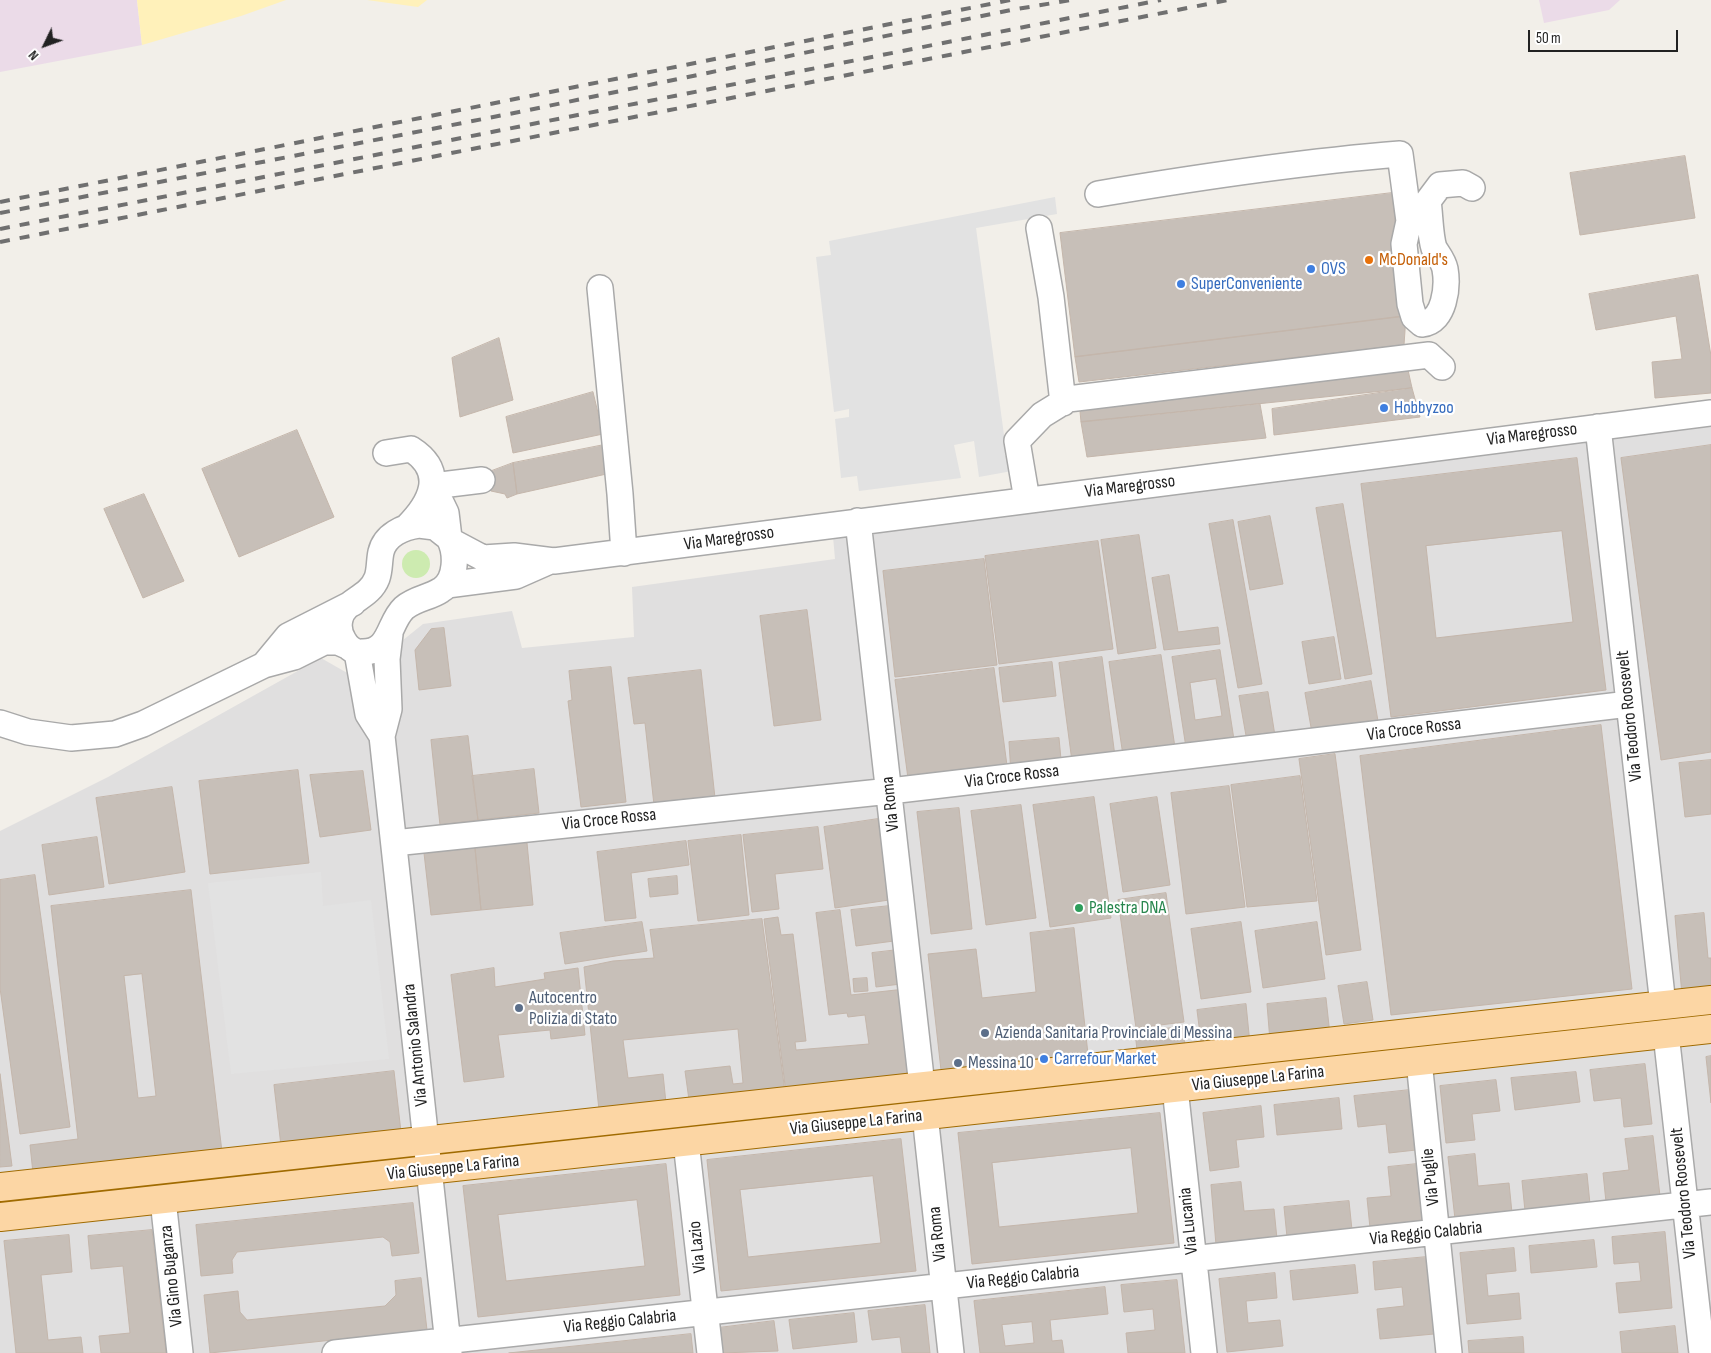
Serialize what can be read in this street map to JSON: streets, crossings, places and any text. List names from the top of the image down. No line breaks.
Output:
{"streets":{"main road":["Via Giuseppe La Farina"],"street":["Via Maregrosso","Via Teodoro Roosevelt","Via Croce Rossa","Via Roma","Via Antonio Salandra","Via Puglie","Via Lucania","Via Reggio Calabria","Via Lazio","Via Gino Buganza"]},"crossings":[["Via Maregrosso","Via Teodoro Roosevelt"],["Via Maregrosso","Via Roma"],["Via Teodoro Roosevelt","Via Croce Rossa"],["Via Teodoro Roosevelt","Via Giuseppe La Farina"],["Via Teodoro Roosevelt","Via Reggio Calabria"],["Via Croce Rossa","Via Roma"],["Via Croce Rossa","Via Antonio Salandra"],["Via Roma","Via Giuseppe La Farina"],["Via Roma","Via Reggio Calabria"],["Via Antonio Salandra","Via Giuseppe La Farina"],["Via Antonio Salandra","Via Reggio Calabria"],["Via Giuseppe La Farina","Via Puglie"],["Via Giuseppe La Farina","Via Lucania"],["Via Giuseppe La Farina","Via Lazio"],["Via Giuseppe La Farina","Via Gino Buganza"],["Via Puglie","Via Reggio Calabria"],["Via Lucania","Via Reggio Calabria"],["Via Reggio Calabria","Via Lazio"]],"places":["McDonald's","OVS","SuperConveniente","Hobbyzoo","Palestra DNA","Autocentro Polizia di Stato","Azienda Sanitaria Provinciale di Messina","Carrefour Market","Messina 10"],"scale_bar":"50 m","north":"bottom left"}
